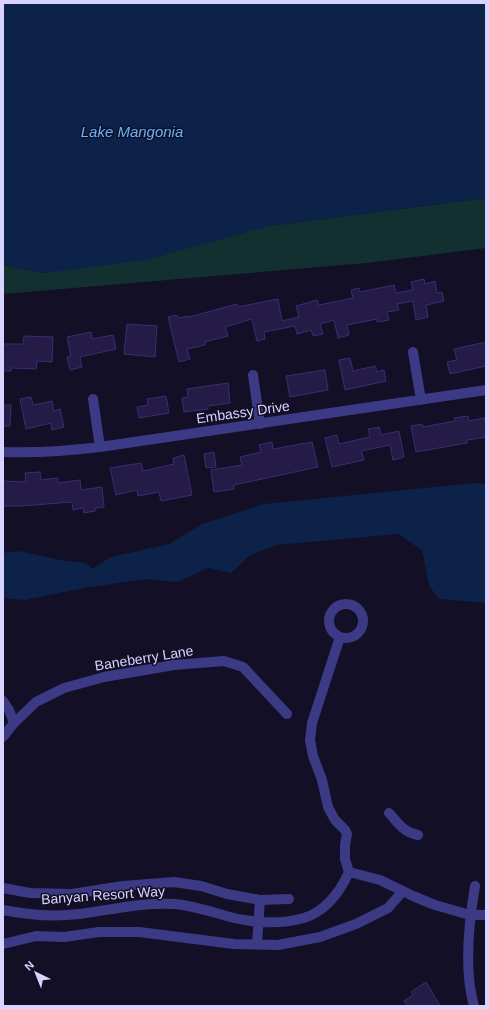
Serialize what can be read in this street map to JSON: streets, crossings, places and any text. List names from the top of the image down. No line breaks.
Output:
{"streets":{"street":["Embassy Drive","Baneberry Lane","Banyan Resort Way"]},"water":["Lake Mangonia"],"north":"top left"}
